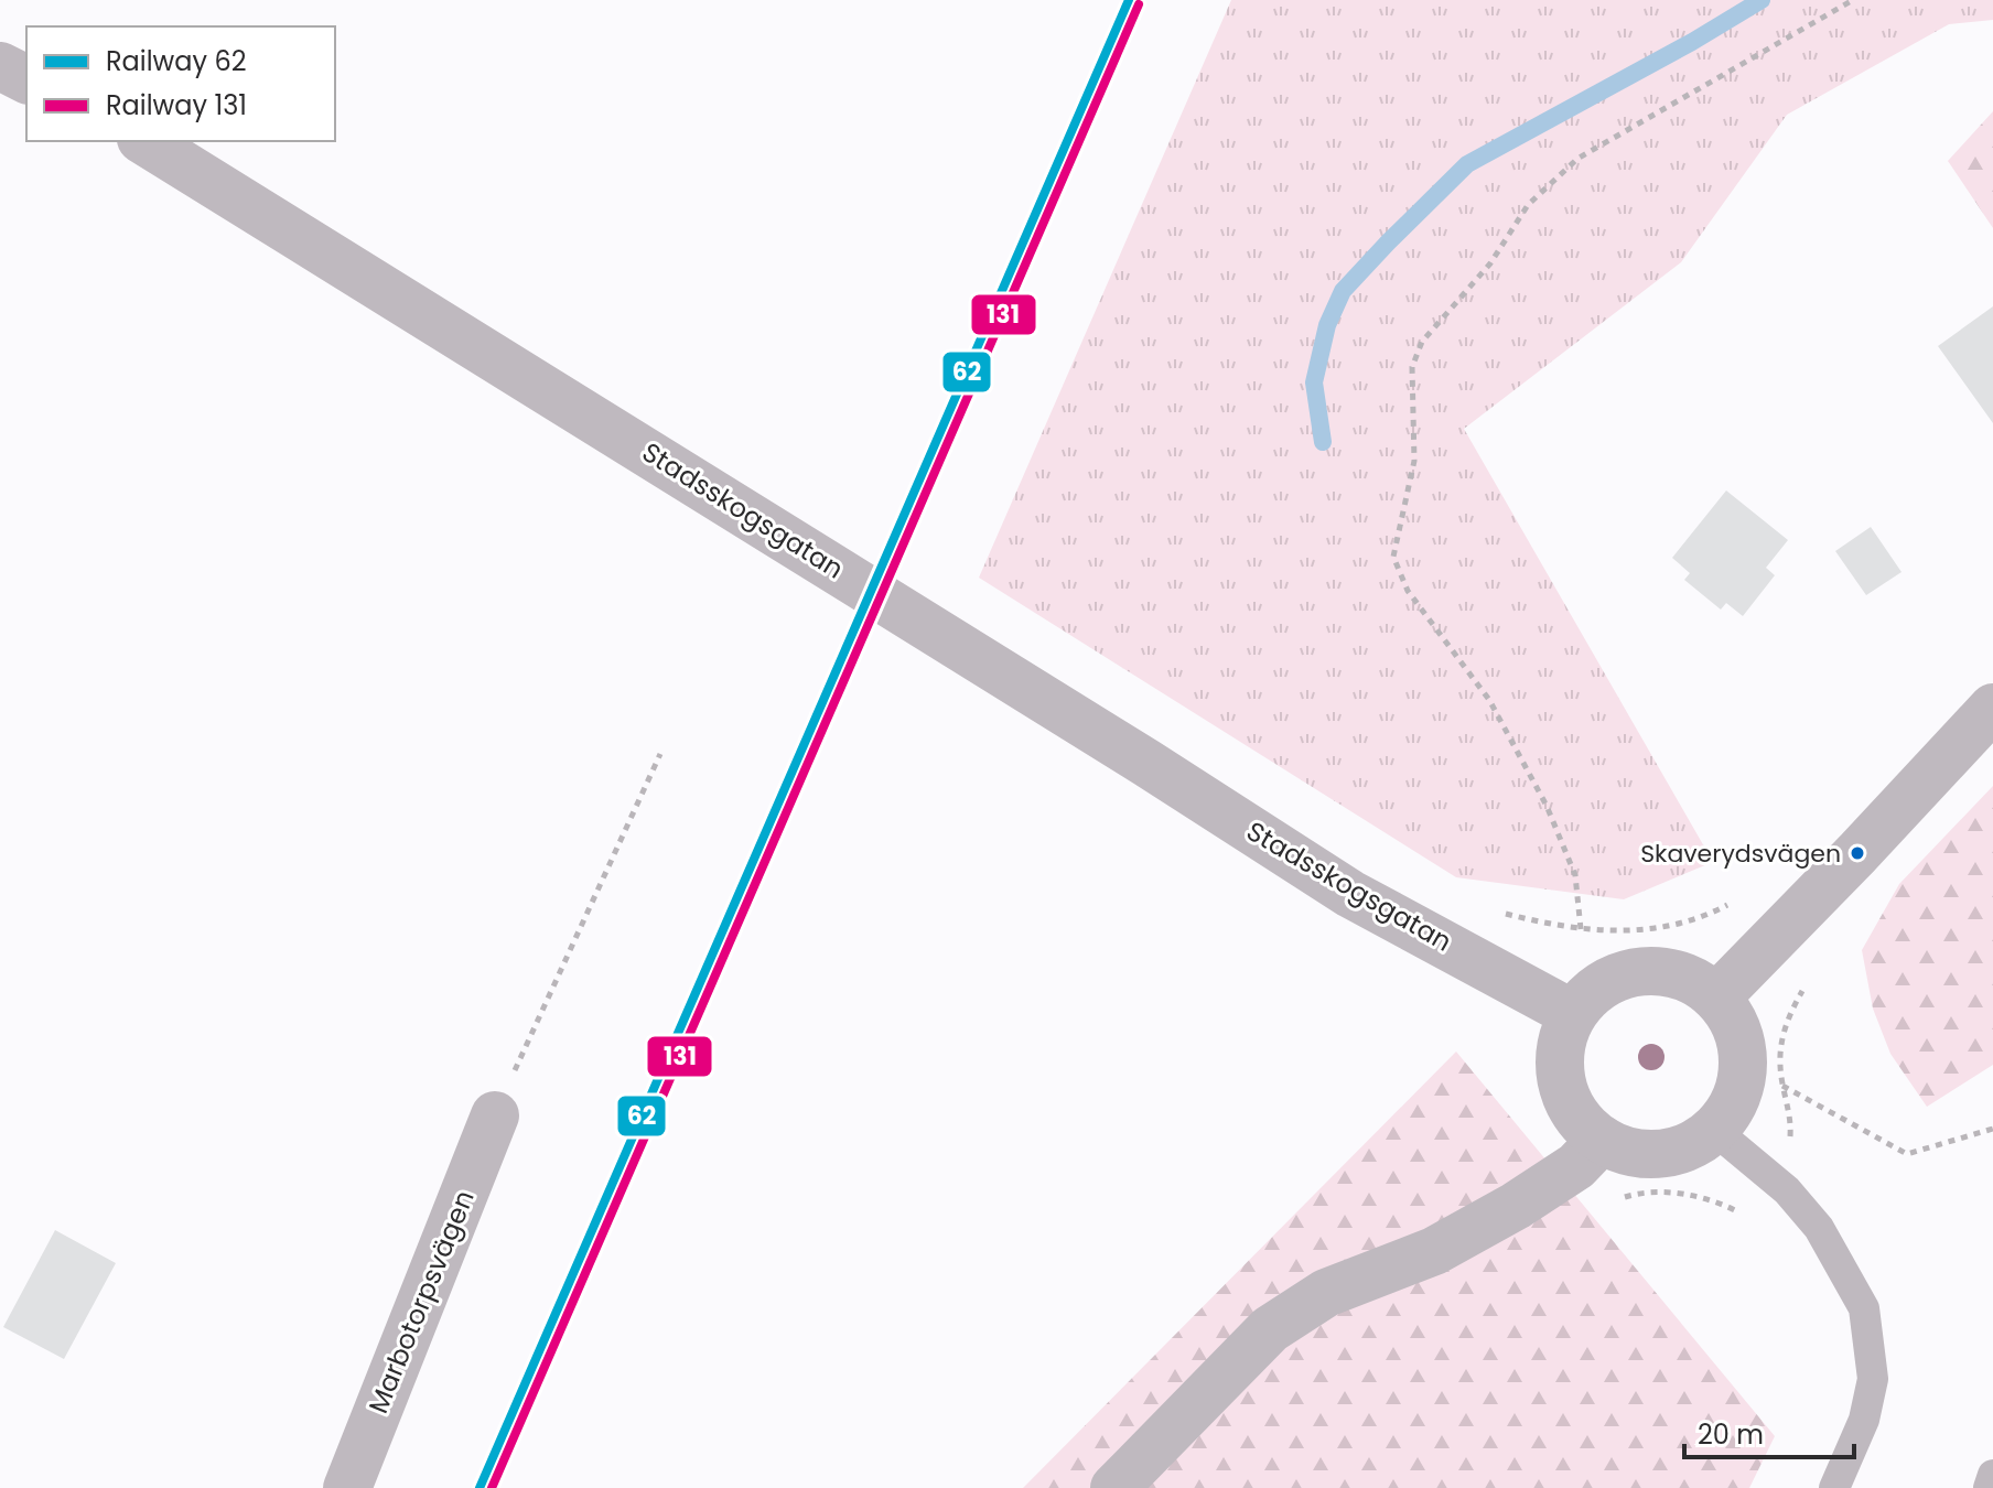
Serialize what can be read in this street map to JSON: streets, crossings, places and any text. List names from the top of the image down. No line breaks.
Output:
{"streets":{"street":["Stadsskogsgatan","Marbotorpsvägen"]},"places":["Skaverydsvägen"],"lines":["rail line 62","rail line 131"],"legend":["Railway 62","Railway 131"],"scale_bar":"20 m"}
